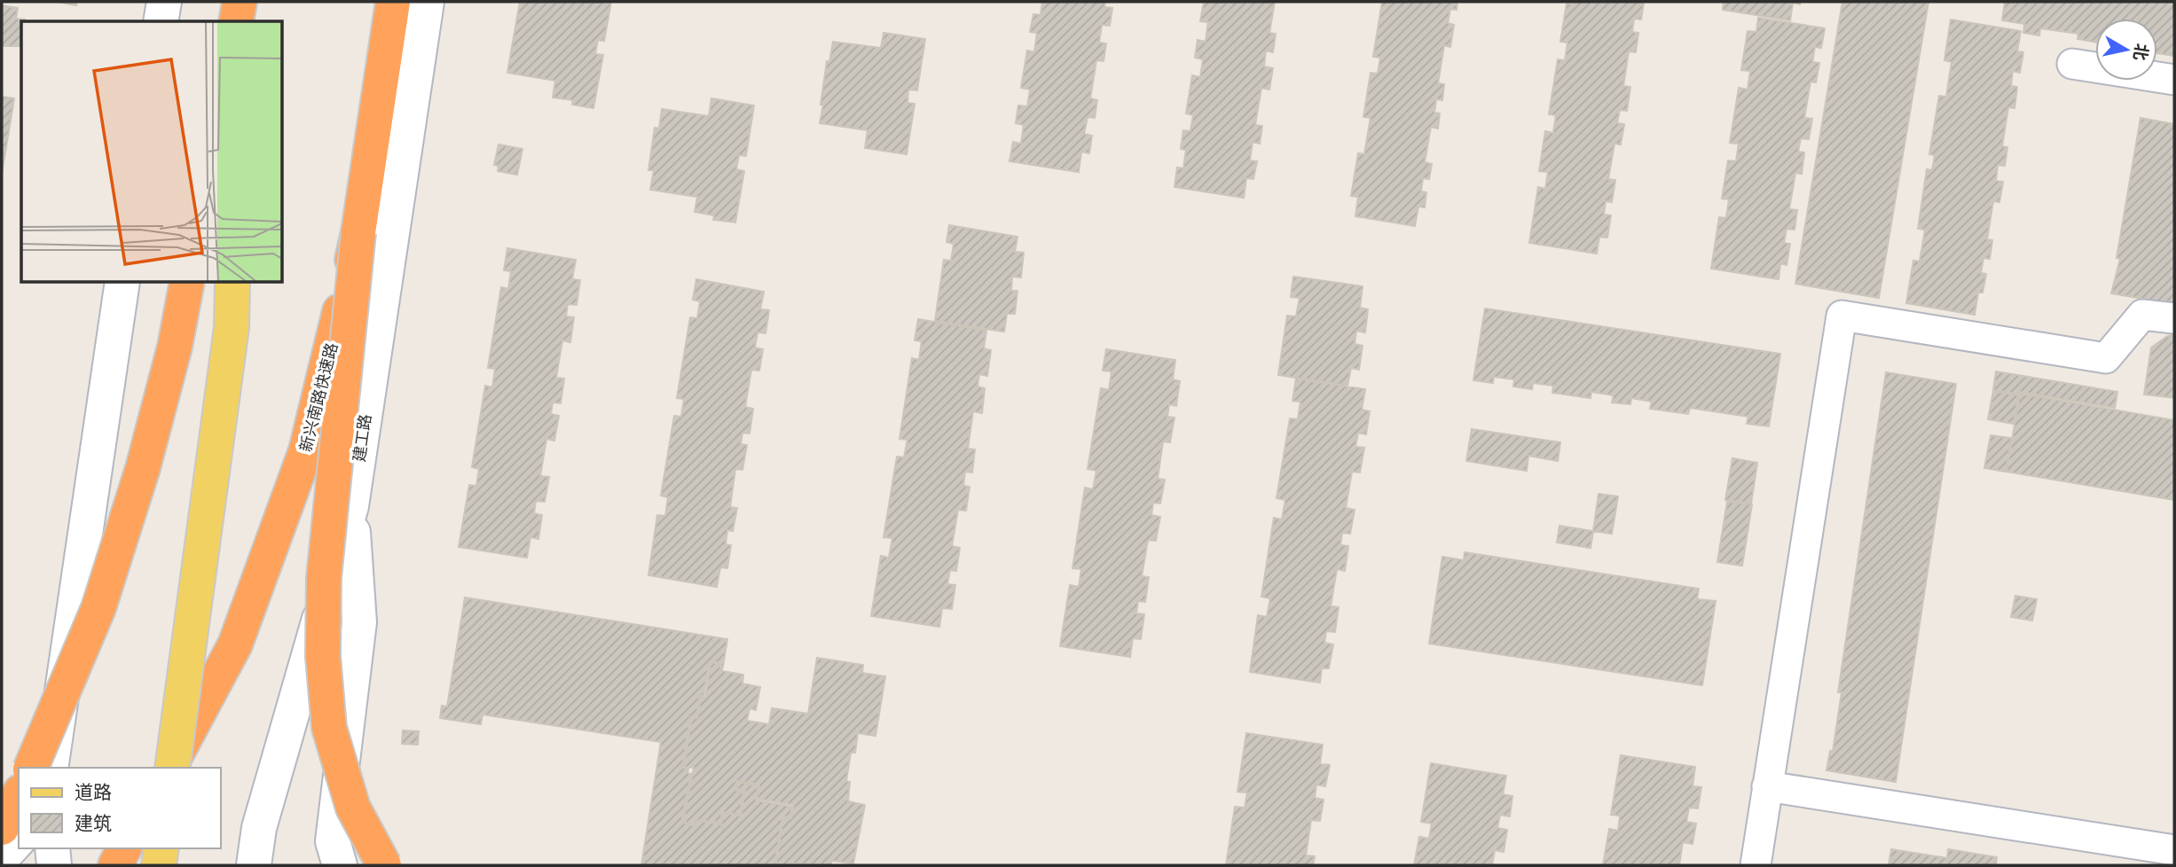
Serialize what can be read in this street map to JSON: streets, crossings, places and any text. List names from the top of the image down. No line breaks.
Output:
{"streets":{"highway":["新兴南路快速路"],"main road":["建工路"]},"legend":["道路","建筑"],"north":"right"}
